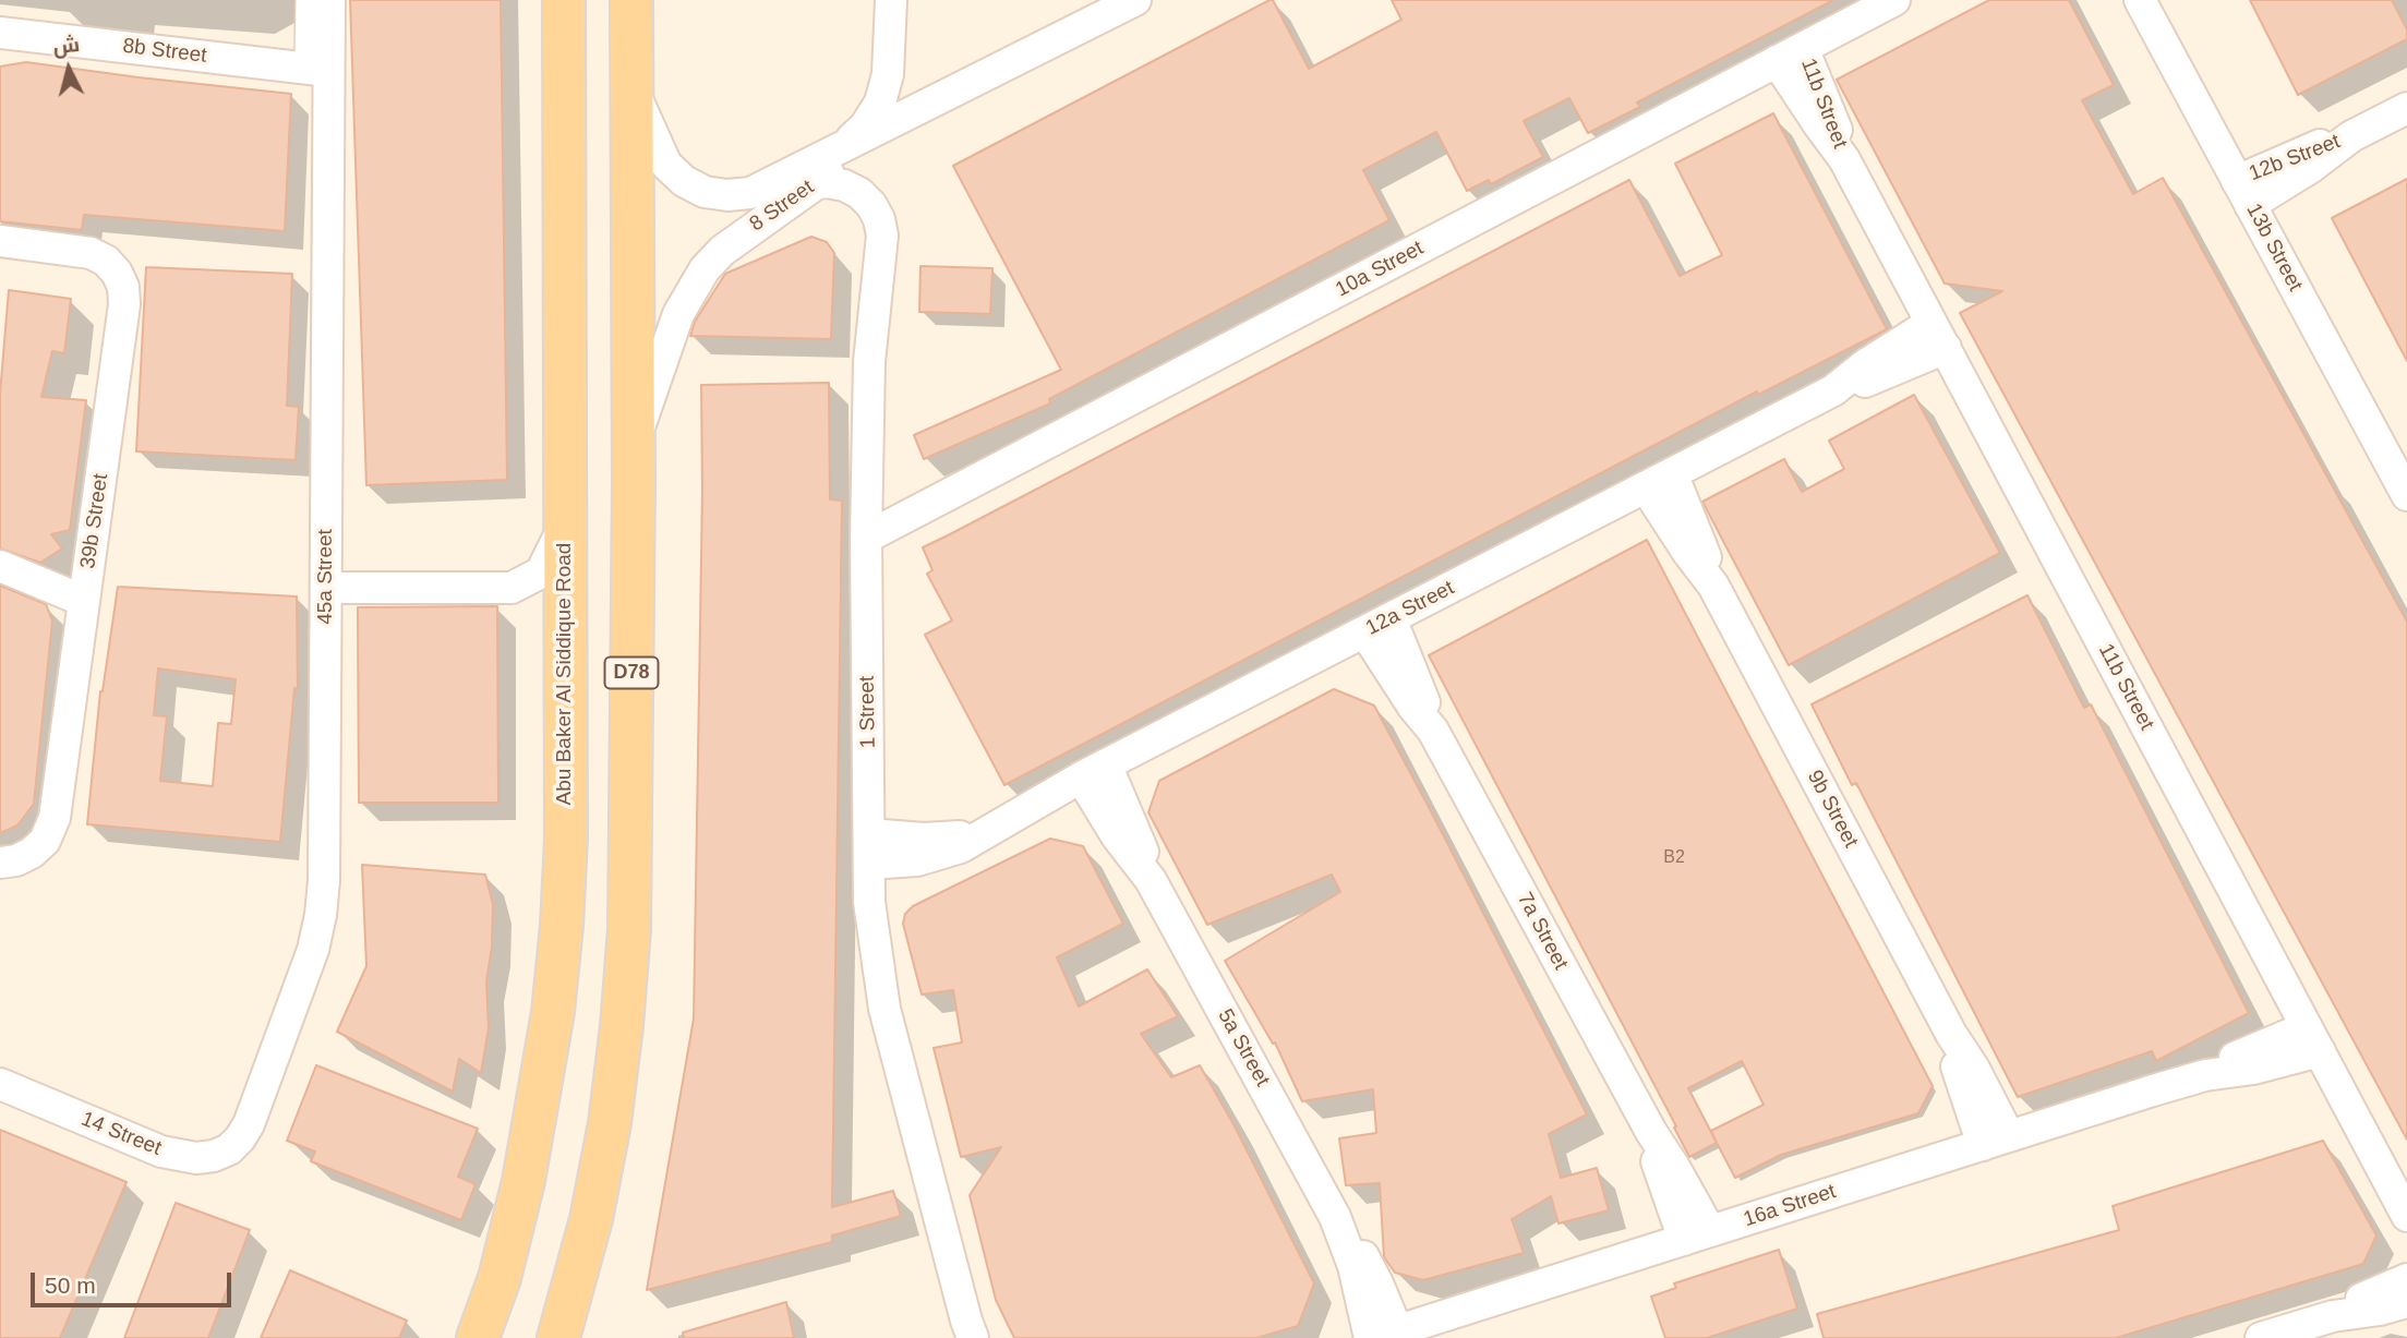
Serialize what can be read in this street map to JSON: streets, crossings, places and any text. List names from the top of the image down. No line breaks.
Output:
{"streets":{"main road":["D78","Abu Baker Al Siddique Road"],"street":["8b Street","11b Street","12b Street","8 Street","13b Street","10a Street","39b Street","45a Street","12a Street","1 Street","9b Street","7a Street","5a Street","14 Street","16a Street"]},"crossings":[["8b Street","45a Street"],["11b Street","10a Street"],["11b Street","12a Street"],["11b Street","16a Street"],["12b Street","13b Street"],["8 Street","D78"],["8 Street","1 Street"],["10a Street","1 Street"],["45a Street","14 Street"],["12a Street","1 Street"],["12a Street","9b Street"],["12a Street","7a Street"],["12a Street","5a Street"],["9b Street","16a Street"],["7a Street","16a Street"],["5a Street","16a Street"]],"house_numbers":["B2"],"scale_bar":"50 m","north":"top"}
